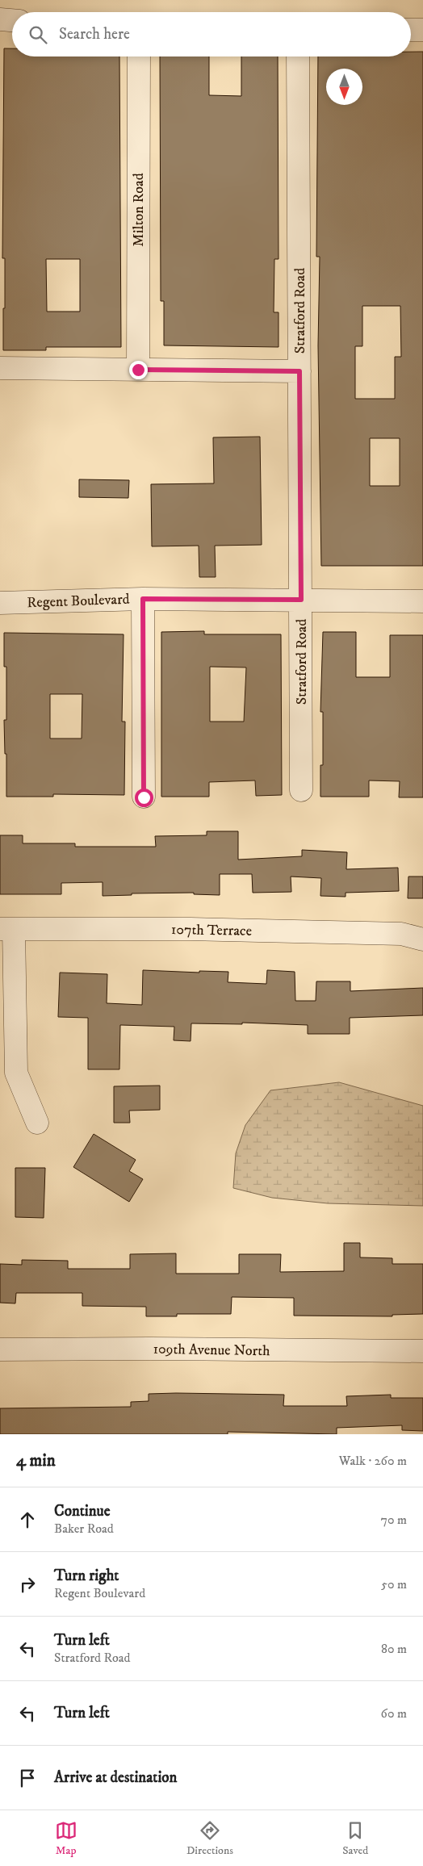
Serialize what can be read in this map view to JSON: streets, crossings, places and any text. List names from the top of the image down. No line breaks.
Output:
{"streets":{"street":["Milton Road","Stratford Road","Regent Boulevard","107th Terrace","109th Avenue North"]},"crossings":[["Stratford Road","Regent Boulevard"]],"north":"bottom","page":{"search":"Search here","heading":["4 min","Walk · 260 m"],"list":[["Continue","Baker Road","70 m"],["Turn right","Regent Boulevard","50 m"],["Turn left","Stratford Road","80 m"],["Turn left","60 m"],"Arrive at destination"],"nav":["Map","Directions","Saved"]}}
